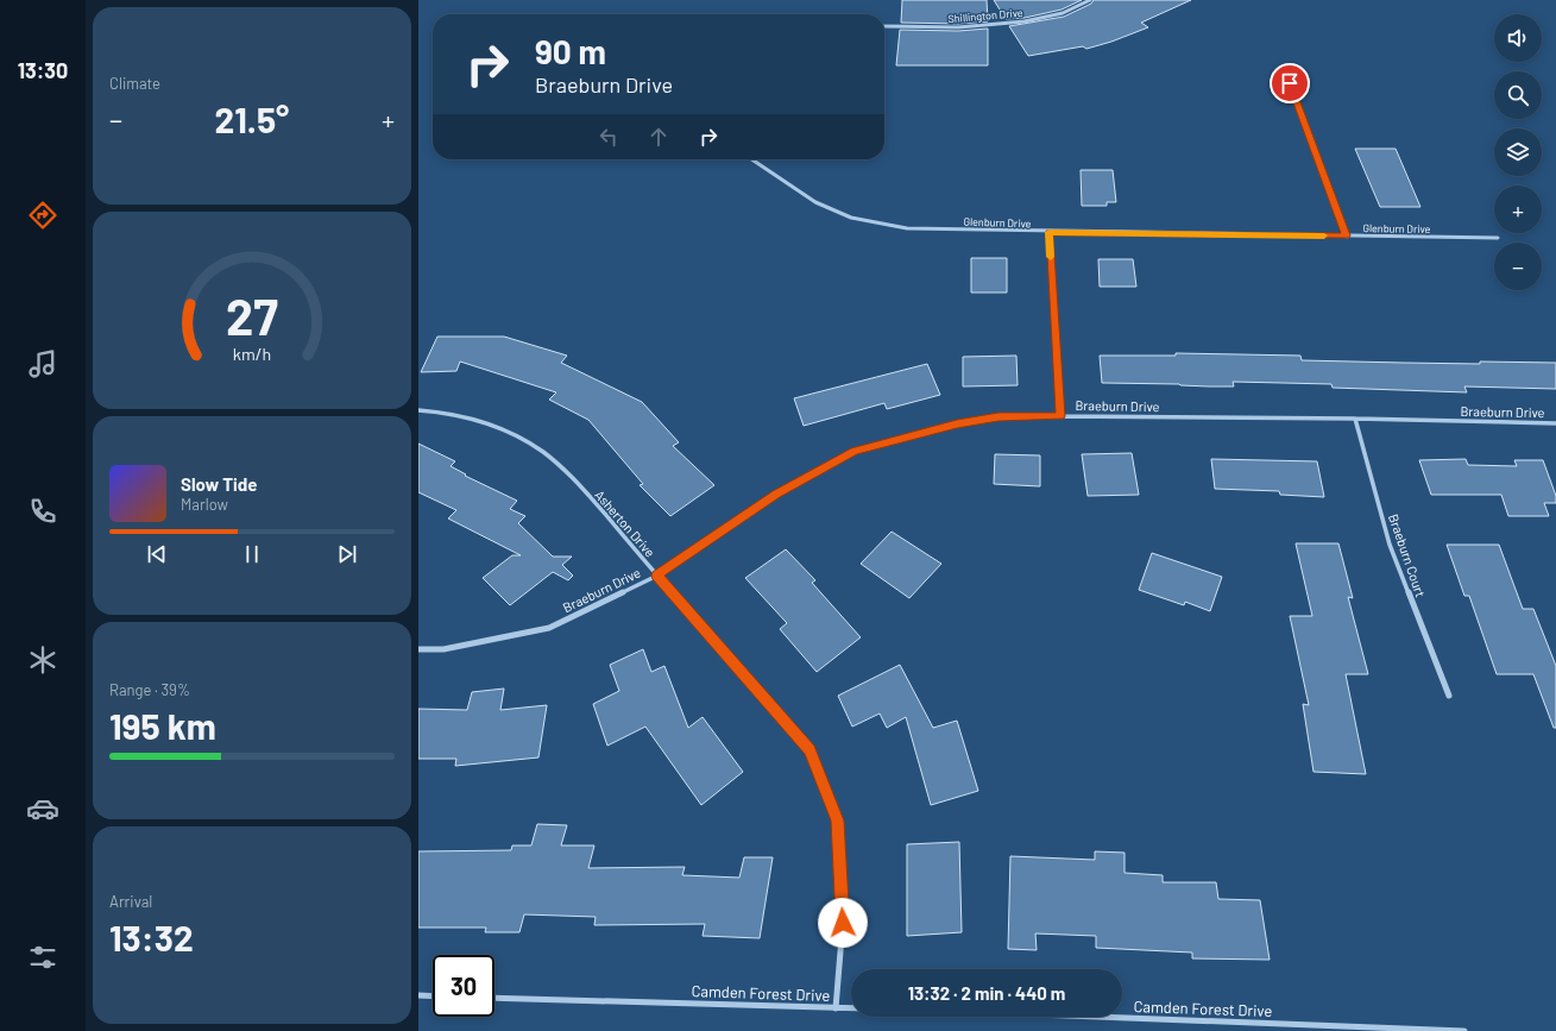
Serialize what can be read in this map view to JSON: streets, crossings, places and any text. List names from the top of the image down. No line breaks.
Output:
{"streets":{"street":["Shillington Drive","Glenburn Drive","Braeburn Drive","Asherton Drive","Braeburn Court","Camden Forest Drive"]},"crossings":[["Braeburn Drive","Asherton Drive"],["Braeburn Drive","Braeburn Court"],["Asherton Drive","Camden Forest Drive"]],"page":{"tabs":"13:30","tile":["Climate",["Range · 39%","195 km"],["Arrival","13:32"]],"map_buttons":["+","−"],"turn":["90 m","Braeburn Drive"],"heat":["−","21.5°","+"],"song":["Slow Tide","Marlow"],"limit":"30","trip":"13:32 · 2 min · 440 m","gauge":["27","km/h"]}}
